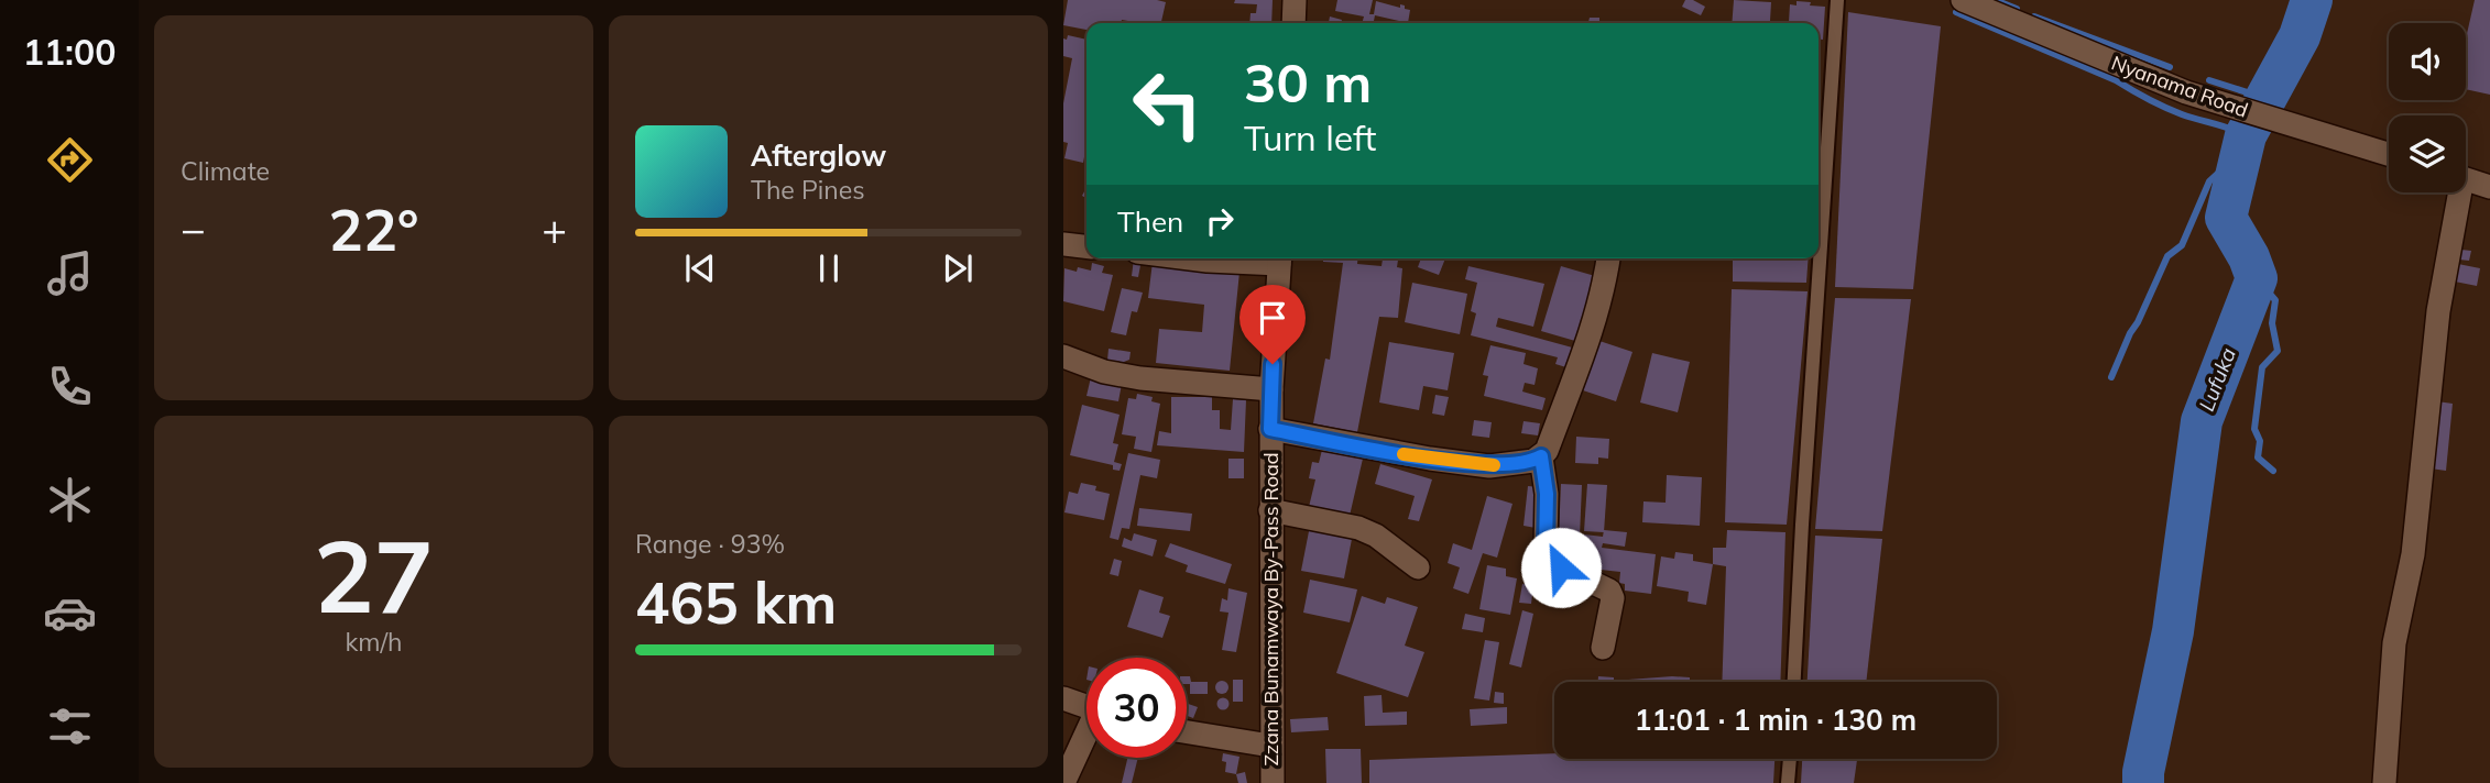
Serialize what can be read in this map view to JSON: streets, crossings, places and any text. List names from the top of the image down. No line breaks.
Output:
{"streets":{"street":["Nyanama Road","Zzana Bunamwaya By-Pass Road"]},"water":["Lufuka"],"page":{"tabs":"11:00","tile":["Climate",["27","km/h"],["Range · 93%","465 km"]],"turn":["30 m","Turn left"],"song":["Afterglow","The Pines"],"then":"Then","heat":["−","22°","+"],"limit":"30","trip":"11:01 · 1 min · 130 m"}}
